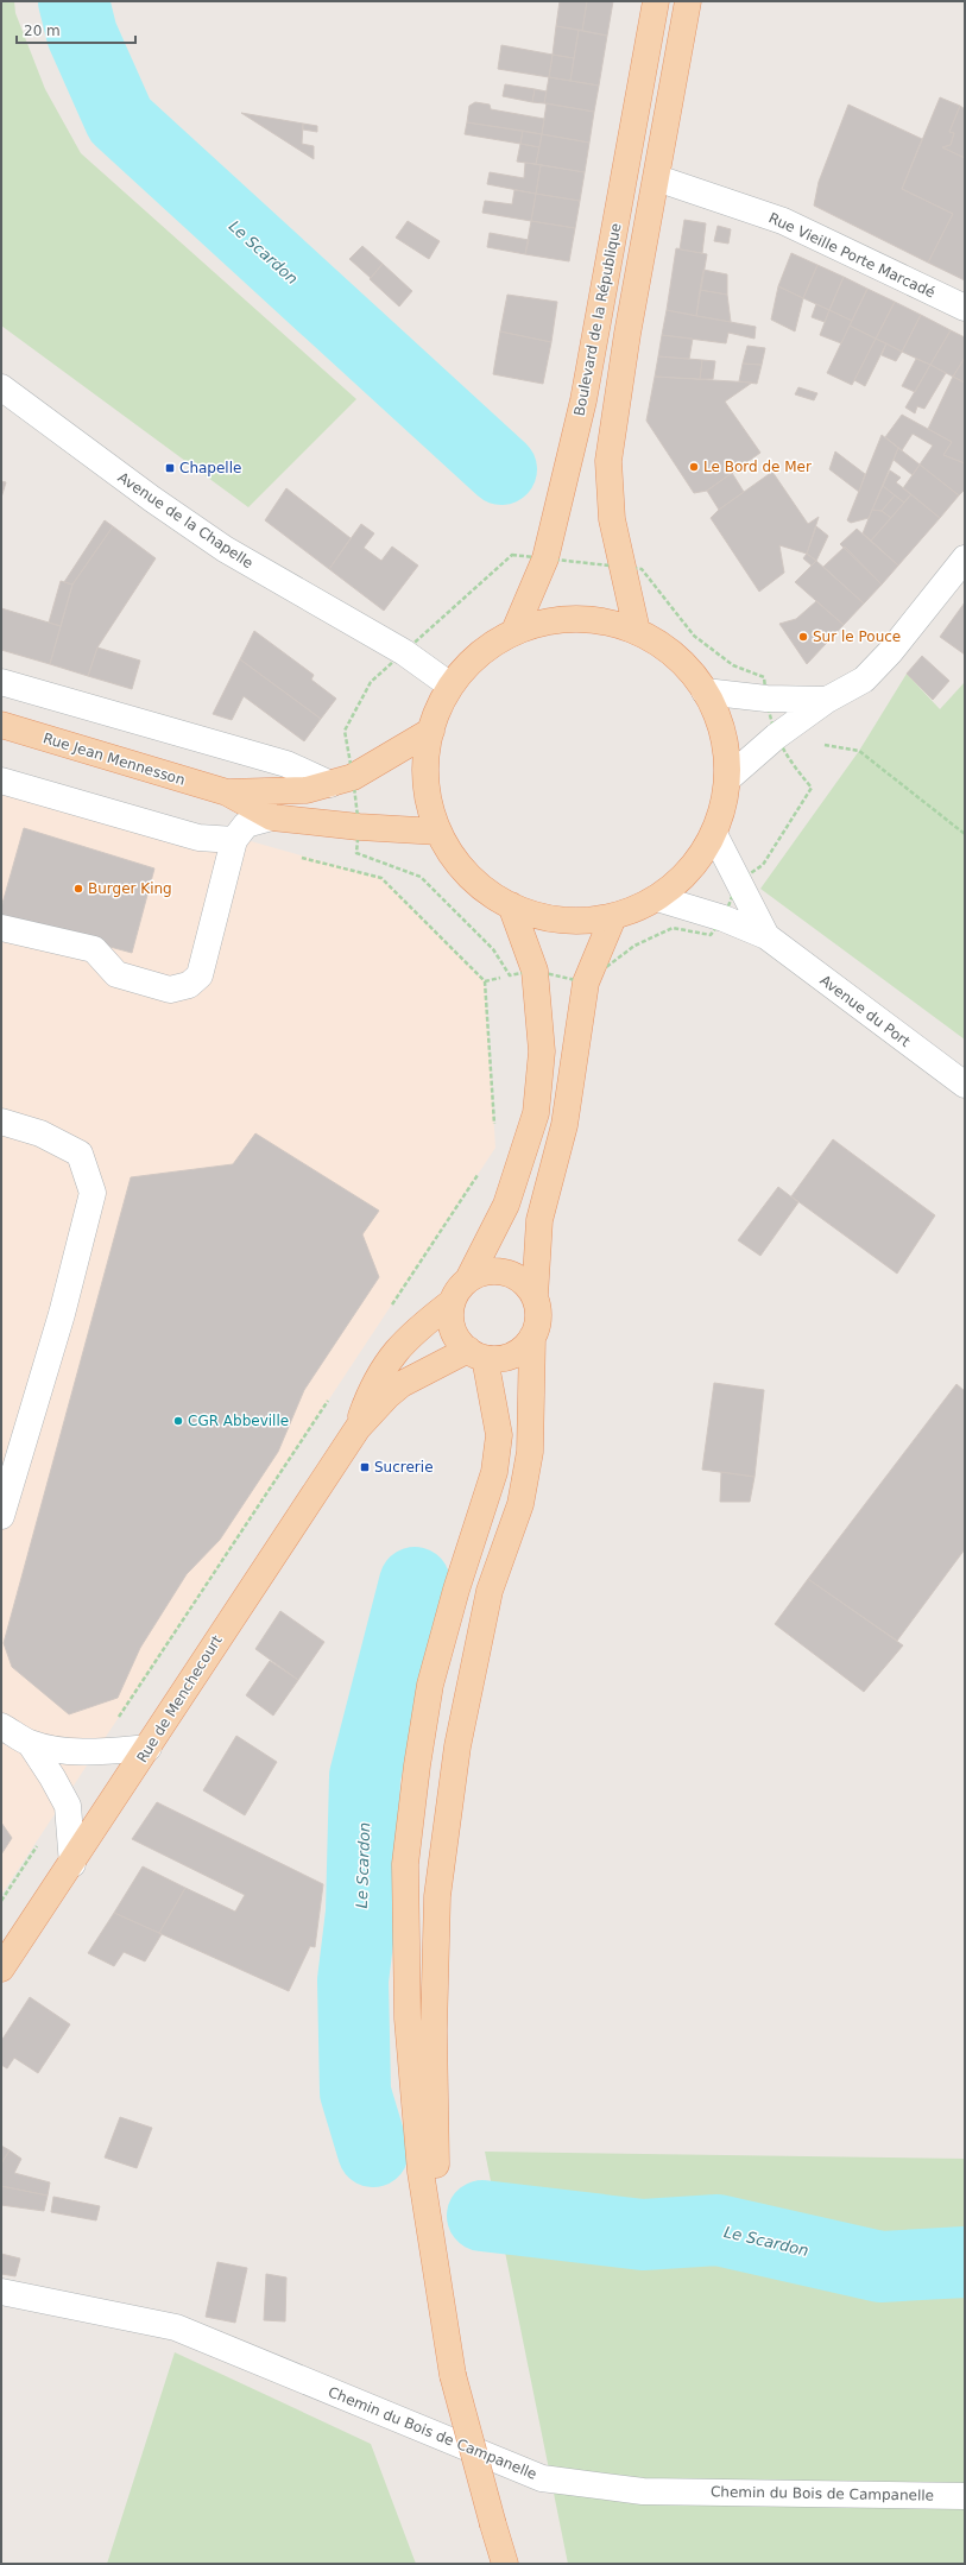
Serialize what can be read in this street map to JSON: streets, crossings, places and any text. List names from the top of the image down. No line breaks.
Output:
{"streets":{"main road":["Boulevard de la République","Rue Jean Mennesson","Rue de Menchecourt"],"street":["Rue Vieille Porte Marcadé","Avenue de la Chapelle","Avenue du Port","Chemin du Bois de Campanelle"]},"water":["Le Scardon"],"places":{"other":["Le Bord de Mer","Sur le Pouce","Burger King","CGR Abbeville"],"transit":["Chapelle","Sucrerie"]},"scale_bar":"20 m"}
